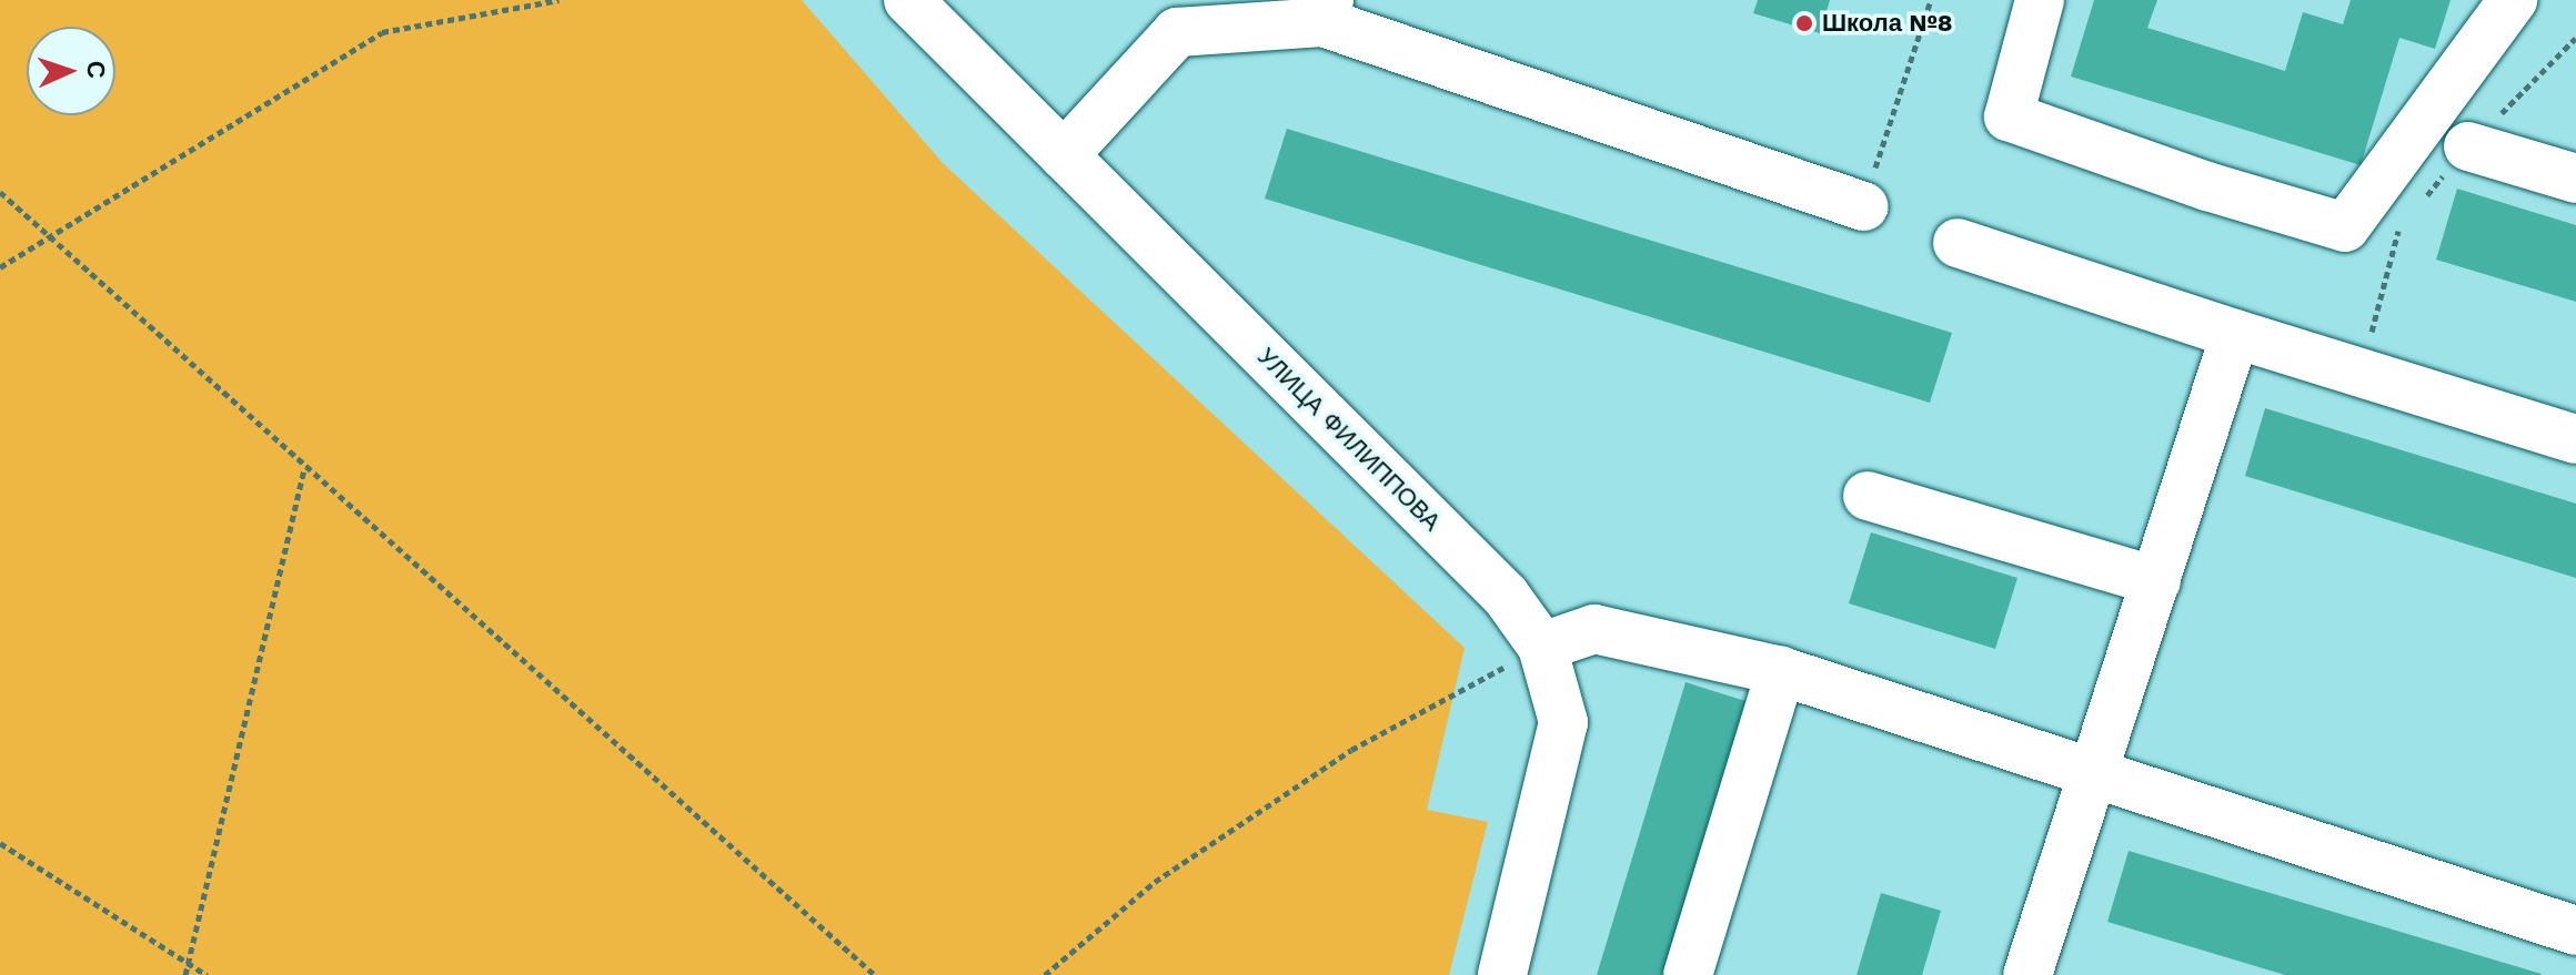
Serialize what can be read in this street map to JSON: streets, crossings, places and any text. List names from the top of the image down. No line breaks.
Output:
{"streets":{"street":["УЛИЦА ФИЛИППОВА"]},"places":["Школа №8"],"north":"right"}
